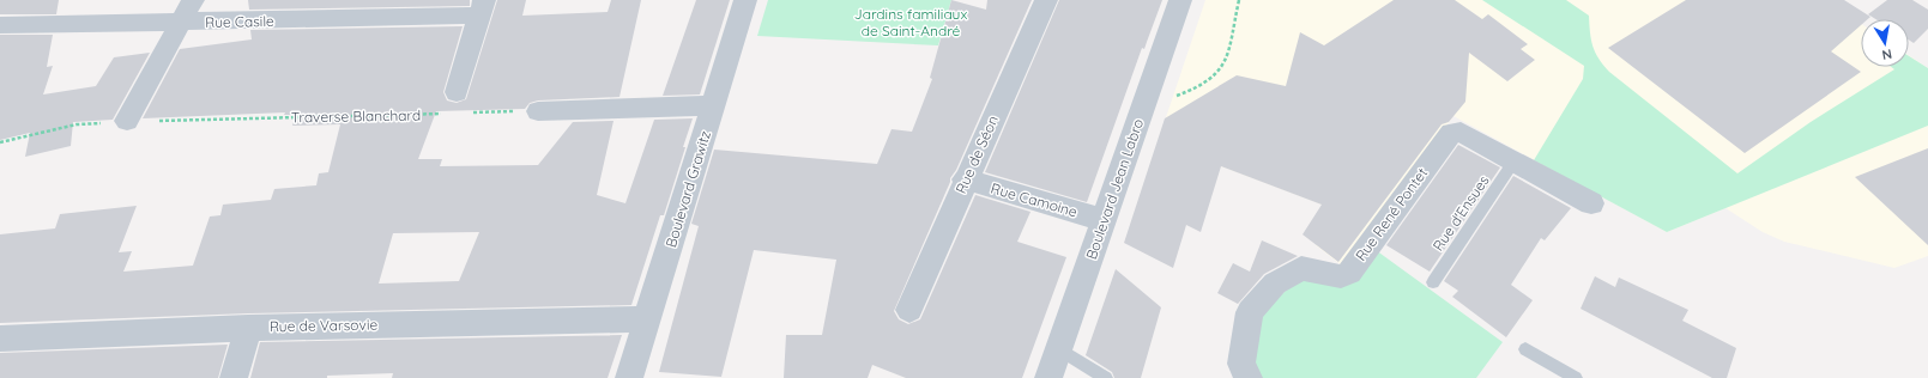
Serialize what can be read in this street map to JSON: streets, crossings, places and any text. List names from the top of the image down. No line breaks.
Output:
{"streets":{"street":["Rue Casile","Rue de Séon","Boulevard Grawitz","Boulevard Jean Labro","Rue Camoine","Rue René Pontet","Rue de Varsovie"],"lane":["Rue d'Ensues"],"path":["Traverse Blanchard"]},"crossings":[["Rue de Séon","Rue Camoine"],["Boulevard Grawitz","Rue de Varsovie"],["Boulevard Jean Labro","Rue Camoine"],["Rue d'Ensues","Rue René Pontet"]],"parks":["Jardins familiaux de Saint-André"],"north":"bottom"}
